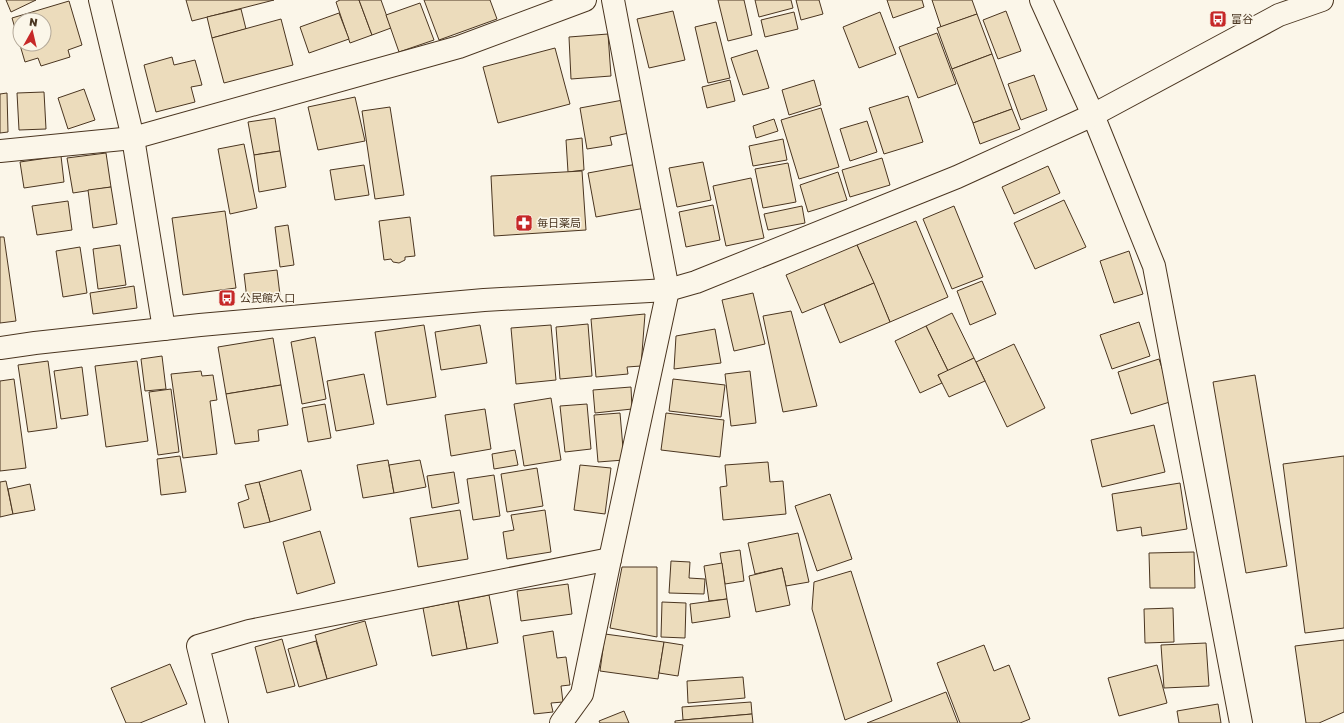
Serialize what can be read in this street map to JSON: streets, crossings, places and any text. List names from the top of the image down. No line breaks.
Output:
{"places":{"bus stop":["富谷","公民館入口"],"pharmacy":["毎日薬局"]},"north":"top"}
